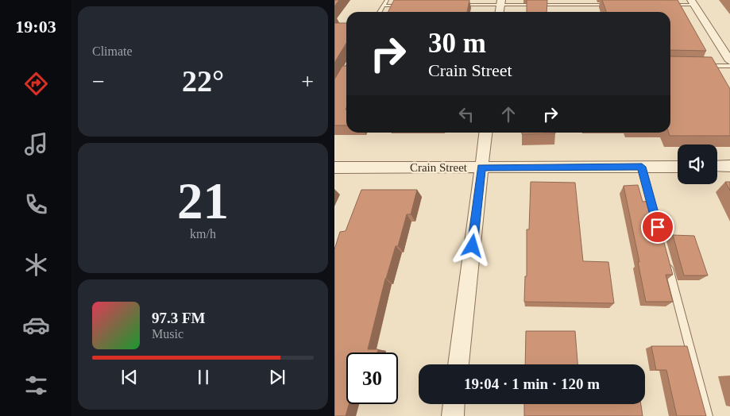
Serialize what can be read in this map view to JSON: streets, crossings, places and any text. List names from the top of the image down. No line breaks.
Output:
{"streets":{"street":["Crain Street"]},"page":{"tabs":"19:03","tile":["Climate",["21","km/h"]],"turn":["30 m","Crain Street"],"heat":["−","22°","+"],"song":["97.3 FM","Music"],"limit":"30","trip":"19:04 · 1 min · 120 m"}}
